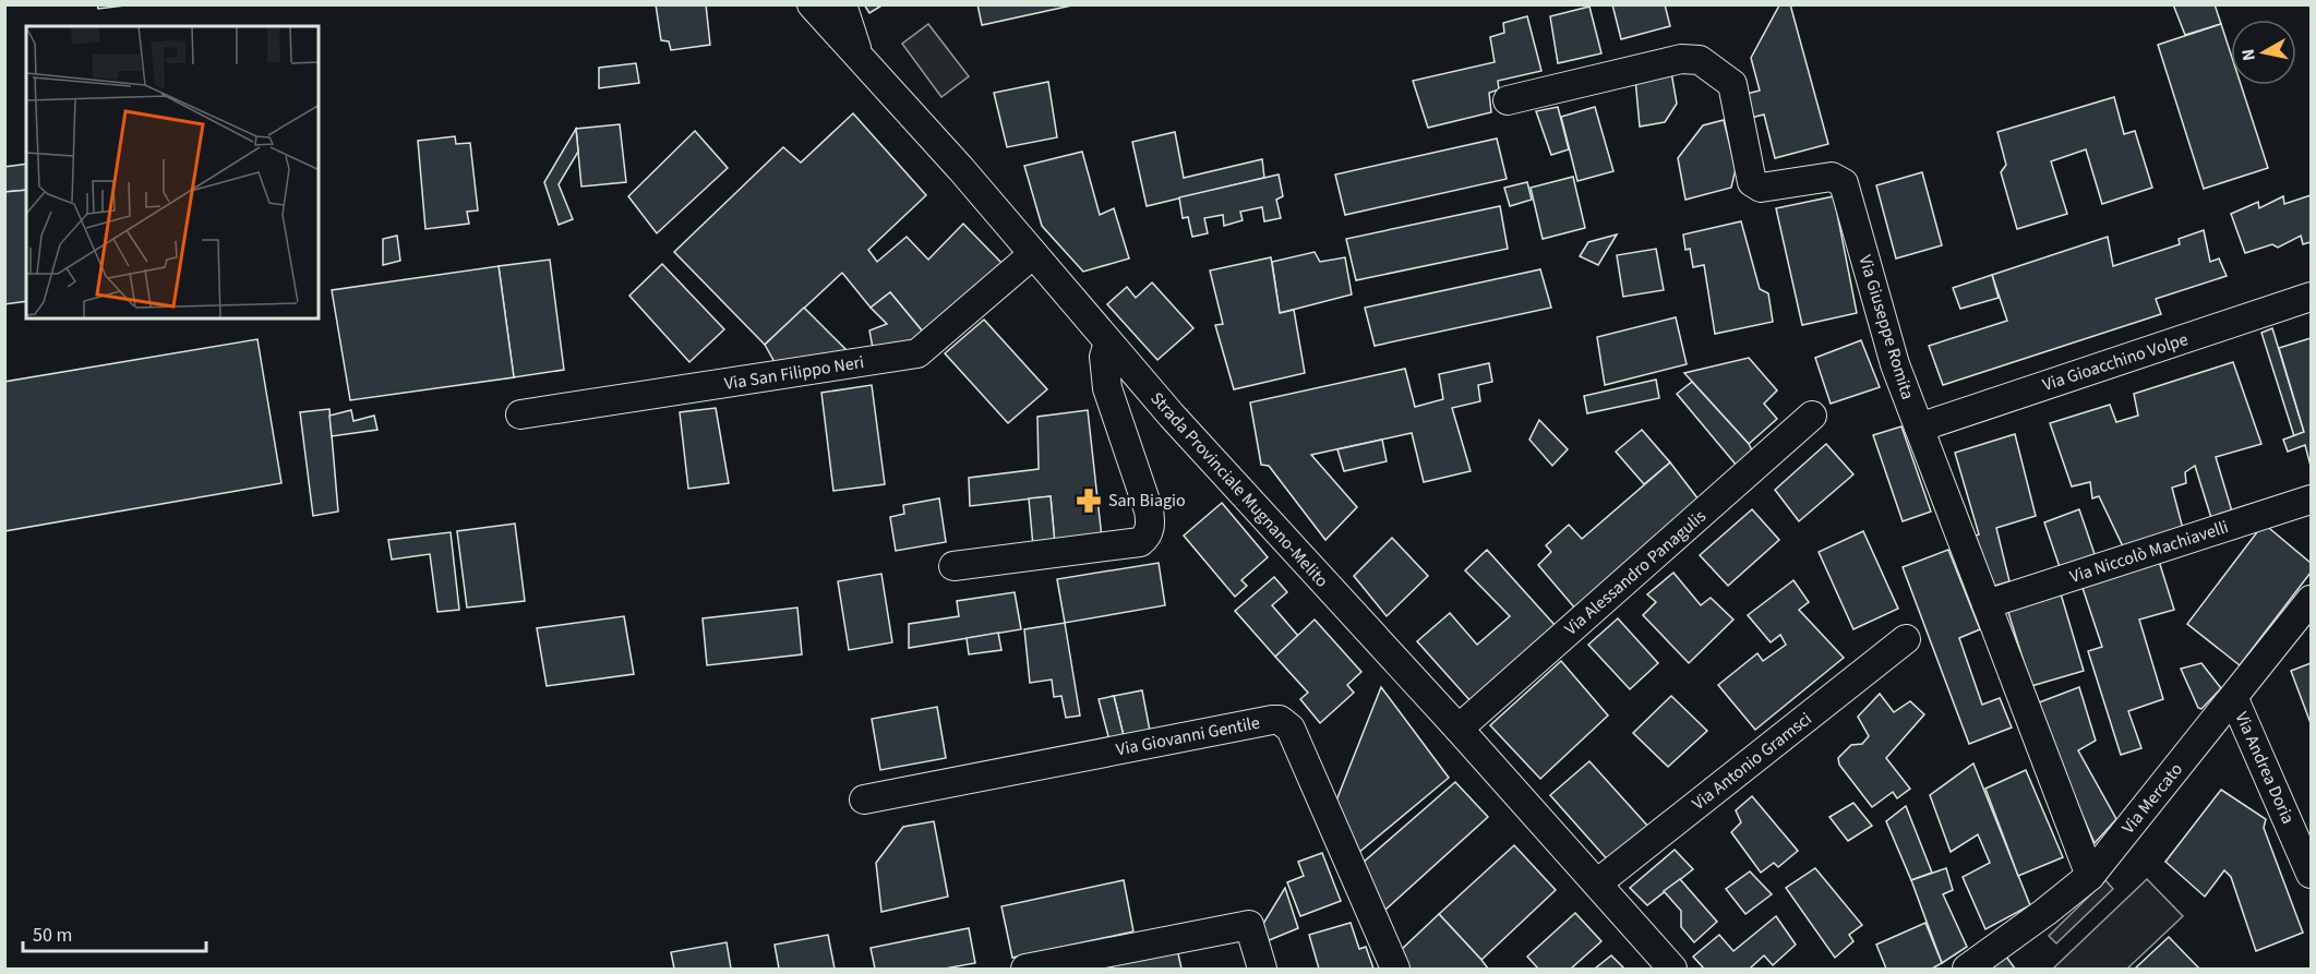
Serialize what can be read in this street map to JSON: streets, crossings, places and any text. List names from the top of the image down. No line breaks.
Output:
{"streets":{"street":["Via Giuseppe Romita","Via Gioacchino Volpe","Via San Filippo Neri","Strada Provinciale Mugnano-Melito","Via Niccolò Machiavelli","Via Alessandro Panagulis","Via Giovanni Gentile","Via Antonio Gramsci","Via Andrea Doria","Via Mercato"]},"crossings":[["Via Giuseppe Romita","Via Gioacchino Volpe"],["Via Giuseppe Romita","Via Niccolò Machiavelli"],["Via Giuseppe Romita","Via Mercato"],["Via San Filippo Neri","Strada Provinciale Mugnano-Melito"],["Strada Provinciale Mugnano-Melito","Via Alessandro Panagulis"],["Strada Provinciale Mugnano-Melito","Via Antonio Gramsci"],["Via Andrea Doria","Via Mercato"]],"places":{"pharmacy":["San Biagio"]},"scale_bar":"50 m","north":"left"}
